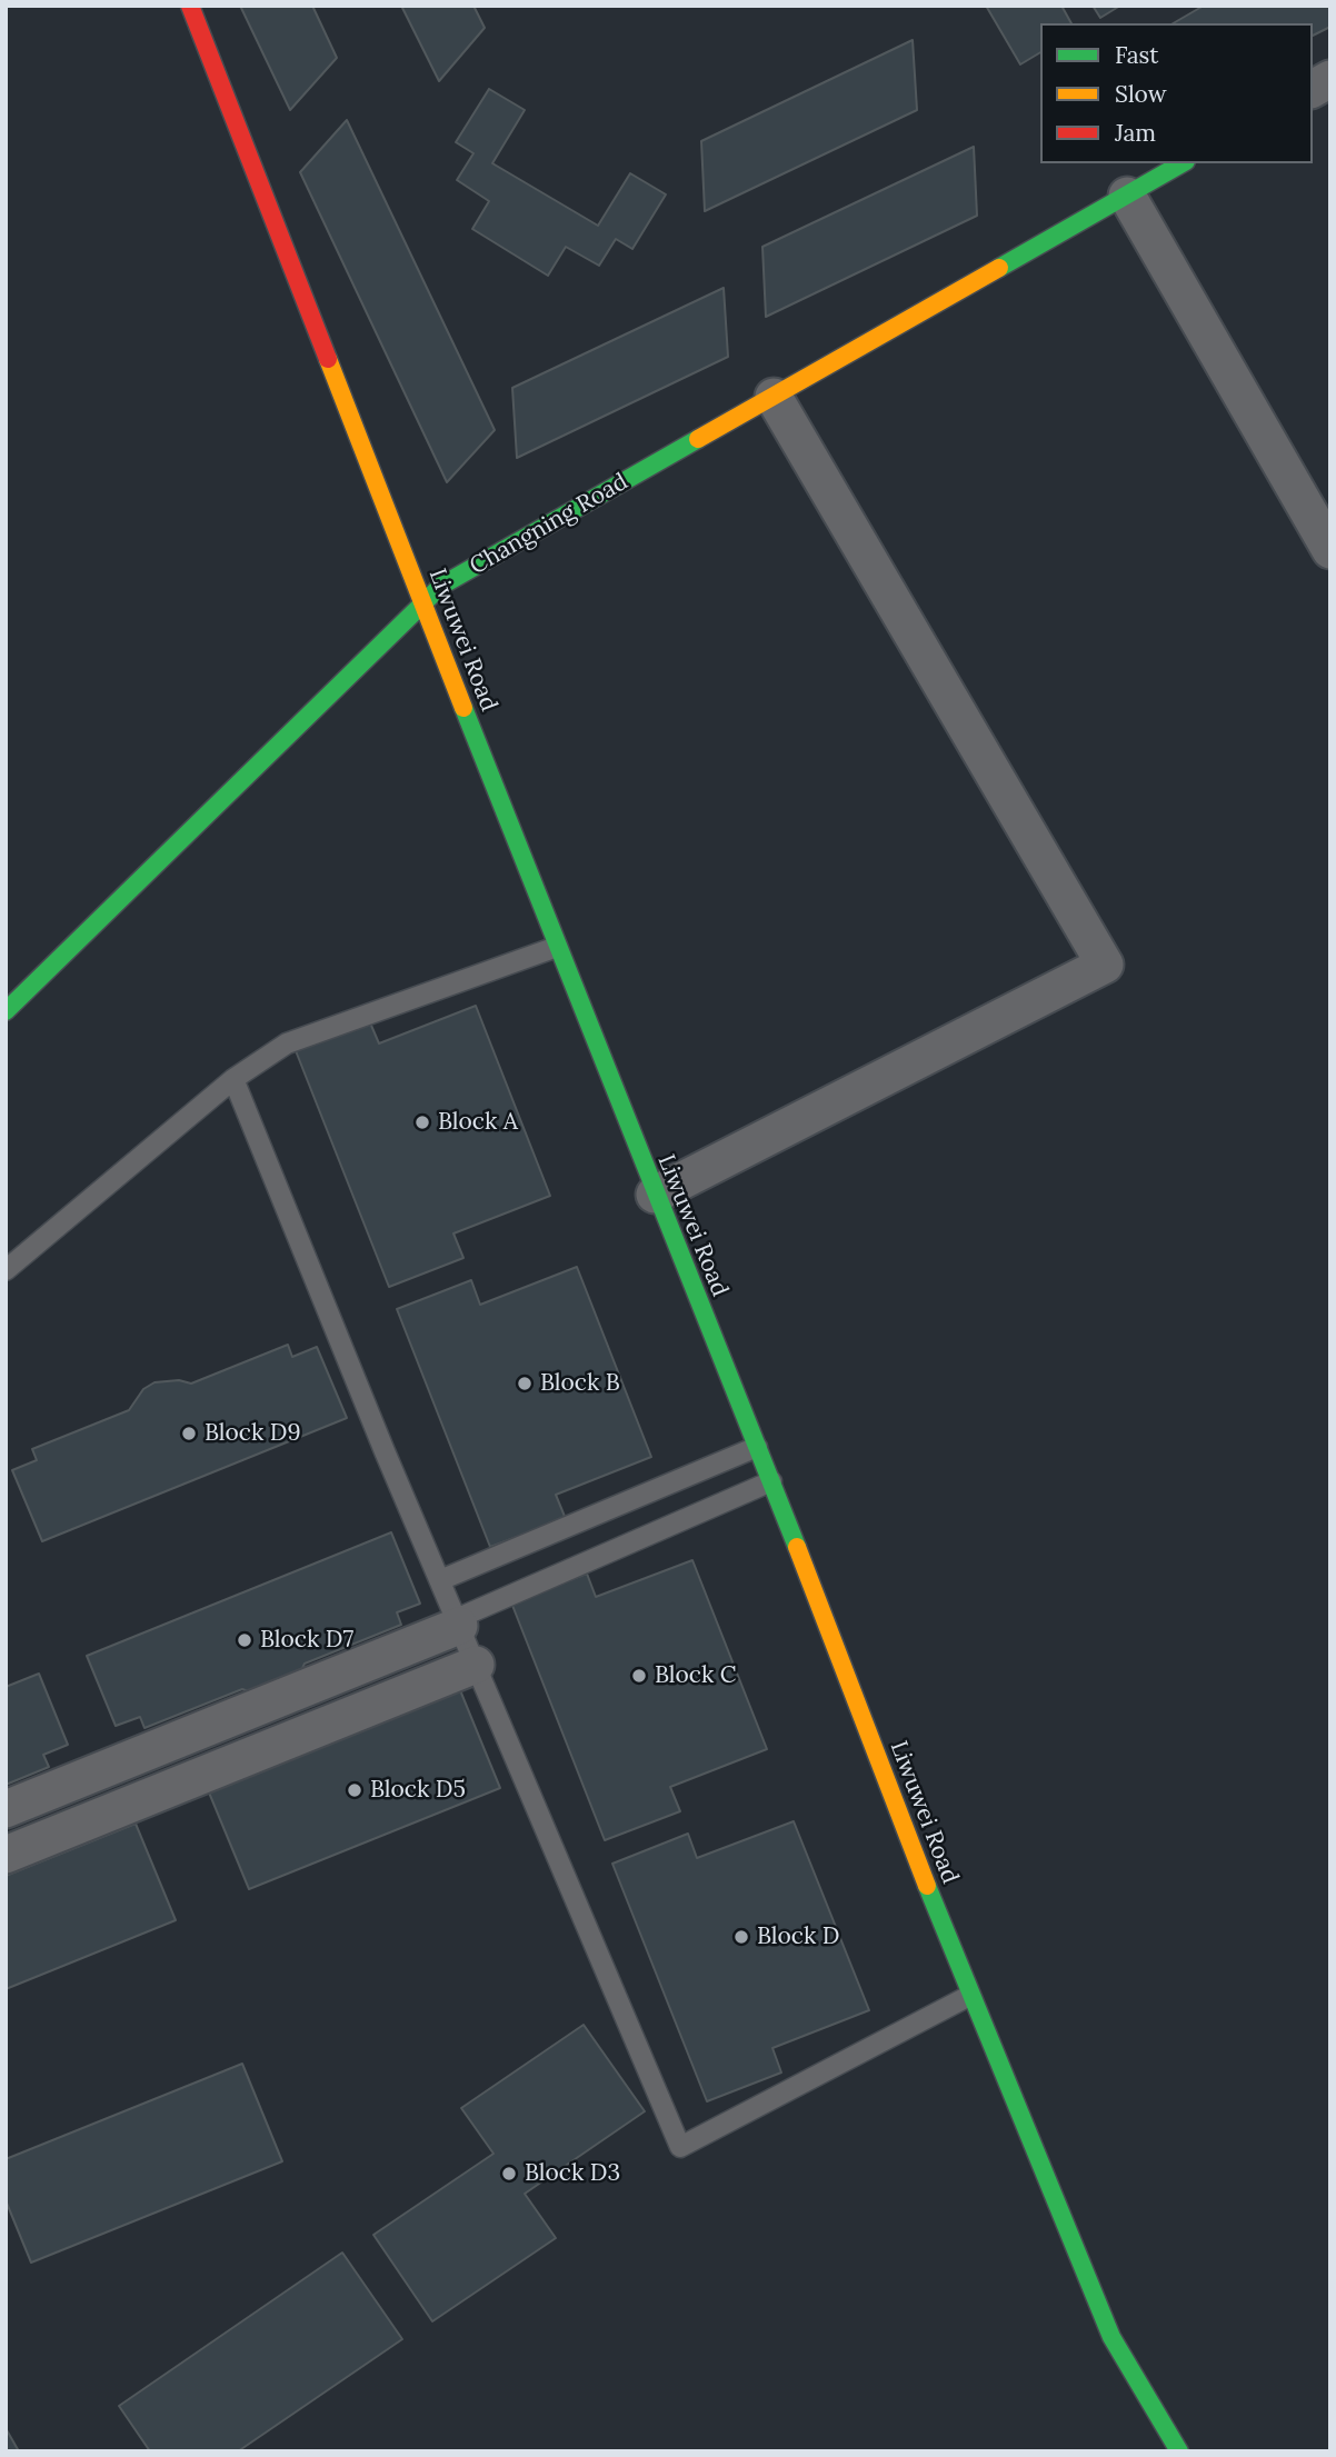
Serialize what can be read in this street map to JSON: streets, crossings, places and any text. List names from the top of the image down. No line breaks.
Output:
{"streets":{"street":["Changning Road","Liwuwei Road"]},"crossings":[["Changning Road","Liwuwei Road"]],"places":["Block A","Block B","Block D9","Block D7","Block C","Block D5","Block D","Block D3"],"legend":["Fast","Slow","Jam"]}
